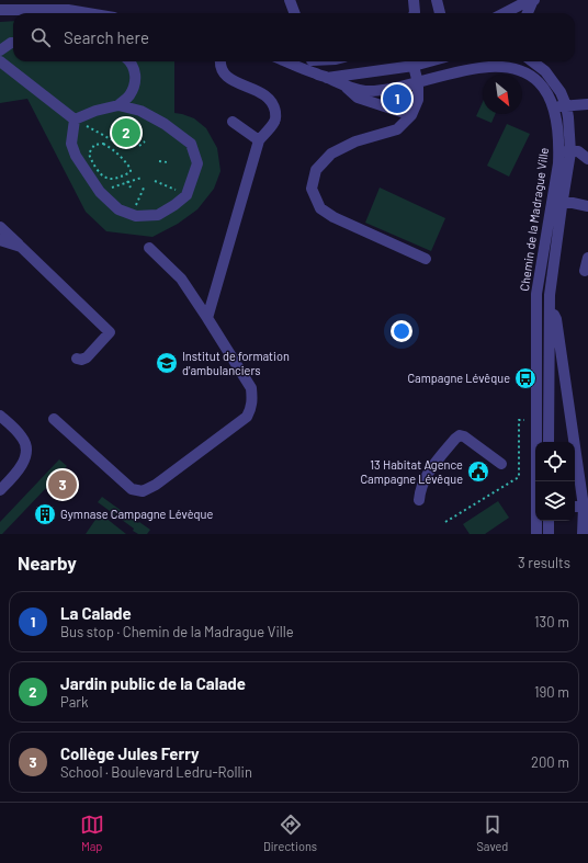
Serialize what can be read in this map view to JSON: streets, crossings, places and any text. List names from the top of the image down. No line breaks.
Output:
{"streets":{"street":["Chemin de la Madrague Ville"]},"places":{"school or university":["Institut de formation d'ambulanciers"],"bus stop":["Campagne Lévêque"],"public building":["13 Habitat Agence Campagne Lévêque"],"building":["Gymnase Campagne Lévèque"]},"north":"bottom right","page":{"search":"Search here","pins":["1","2","3"],"heading":["Nearby","3 results"],"list":[{"mark":"1","name":"La Calade","note":"Bus stop · Chemin de la Madrague Ville","value":"130 m"},{"mark":"2","name":"Jardin public de la Calade","note":"Park","value":"190 m"},{"mark":"3","name":"Collège Jules Ferry","note":"School · Boulevard Ledru-Rollin","value":"200 m"}],"nav":["Map","Directions","Saved"]}}
